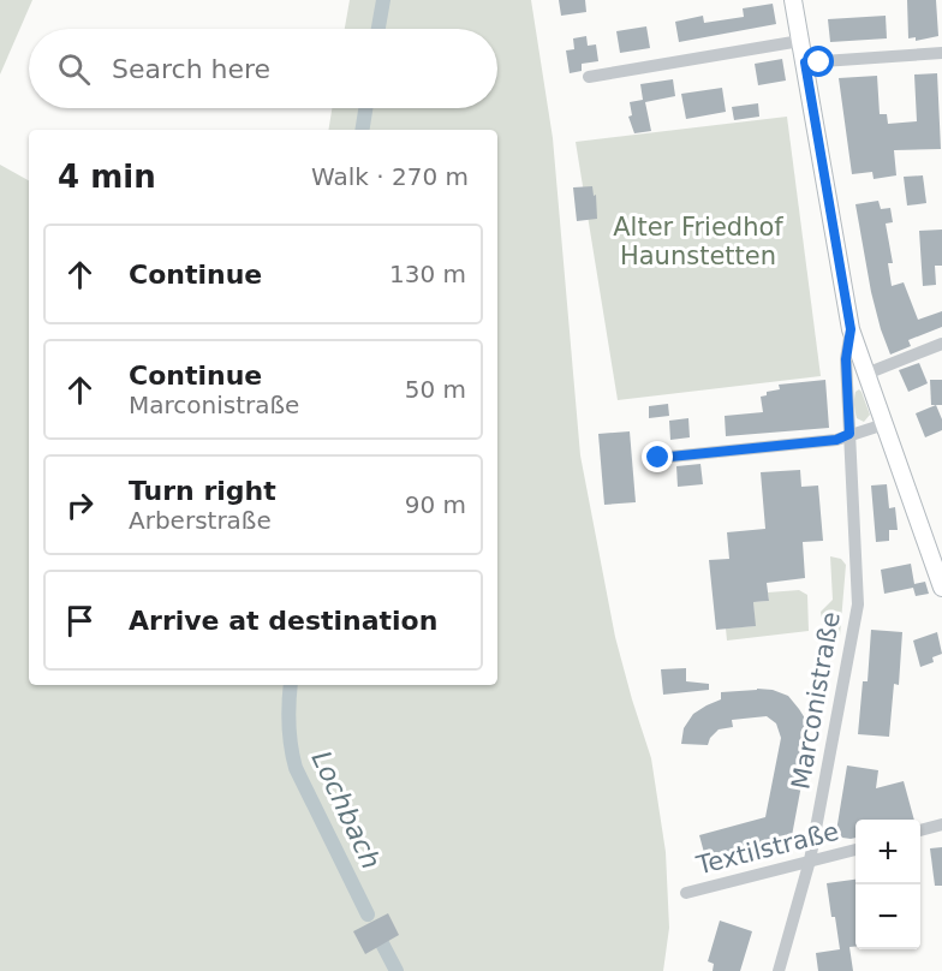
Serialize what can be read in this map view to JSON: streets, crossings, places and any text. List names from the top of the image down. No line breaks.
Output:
{"streets":{"street":["Marconistraße","Textilstraße"]},"crossings":[["Marconistraße","Textilstraße"]],"water":["Lochbach"],"parks":["Alter Friedhof Haunstetten"],"page":{"search":"Search here","heading":["4 min","Walk · 270 m"],"list":[["Continue","130 m"],["Continue","Marconistraße","50 m"],["Turn right","Arberstraße","90 m"],"Arrive at destination"],"map_buttons":["+","−"]}}
